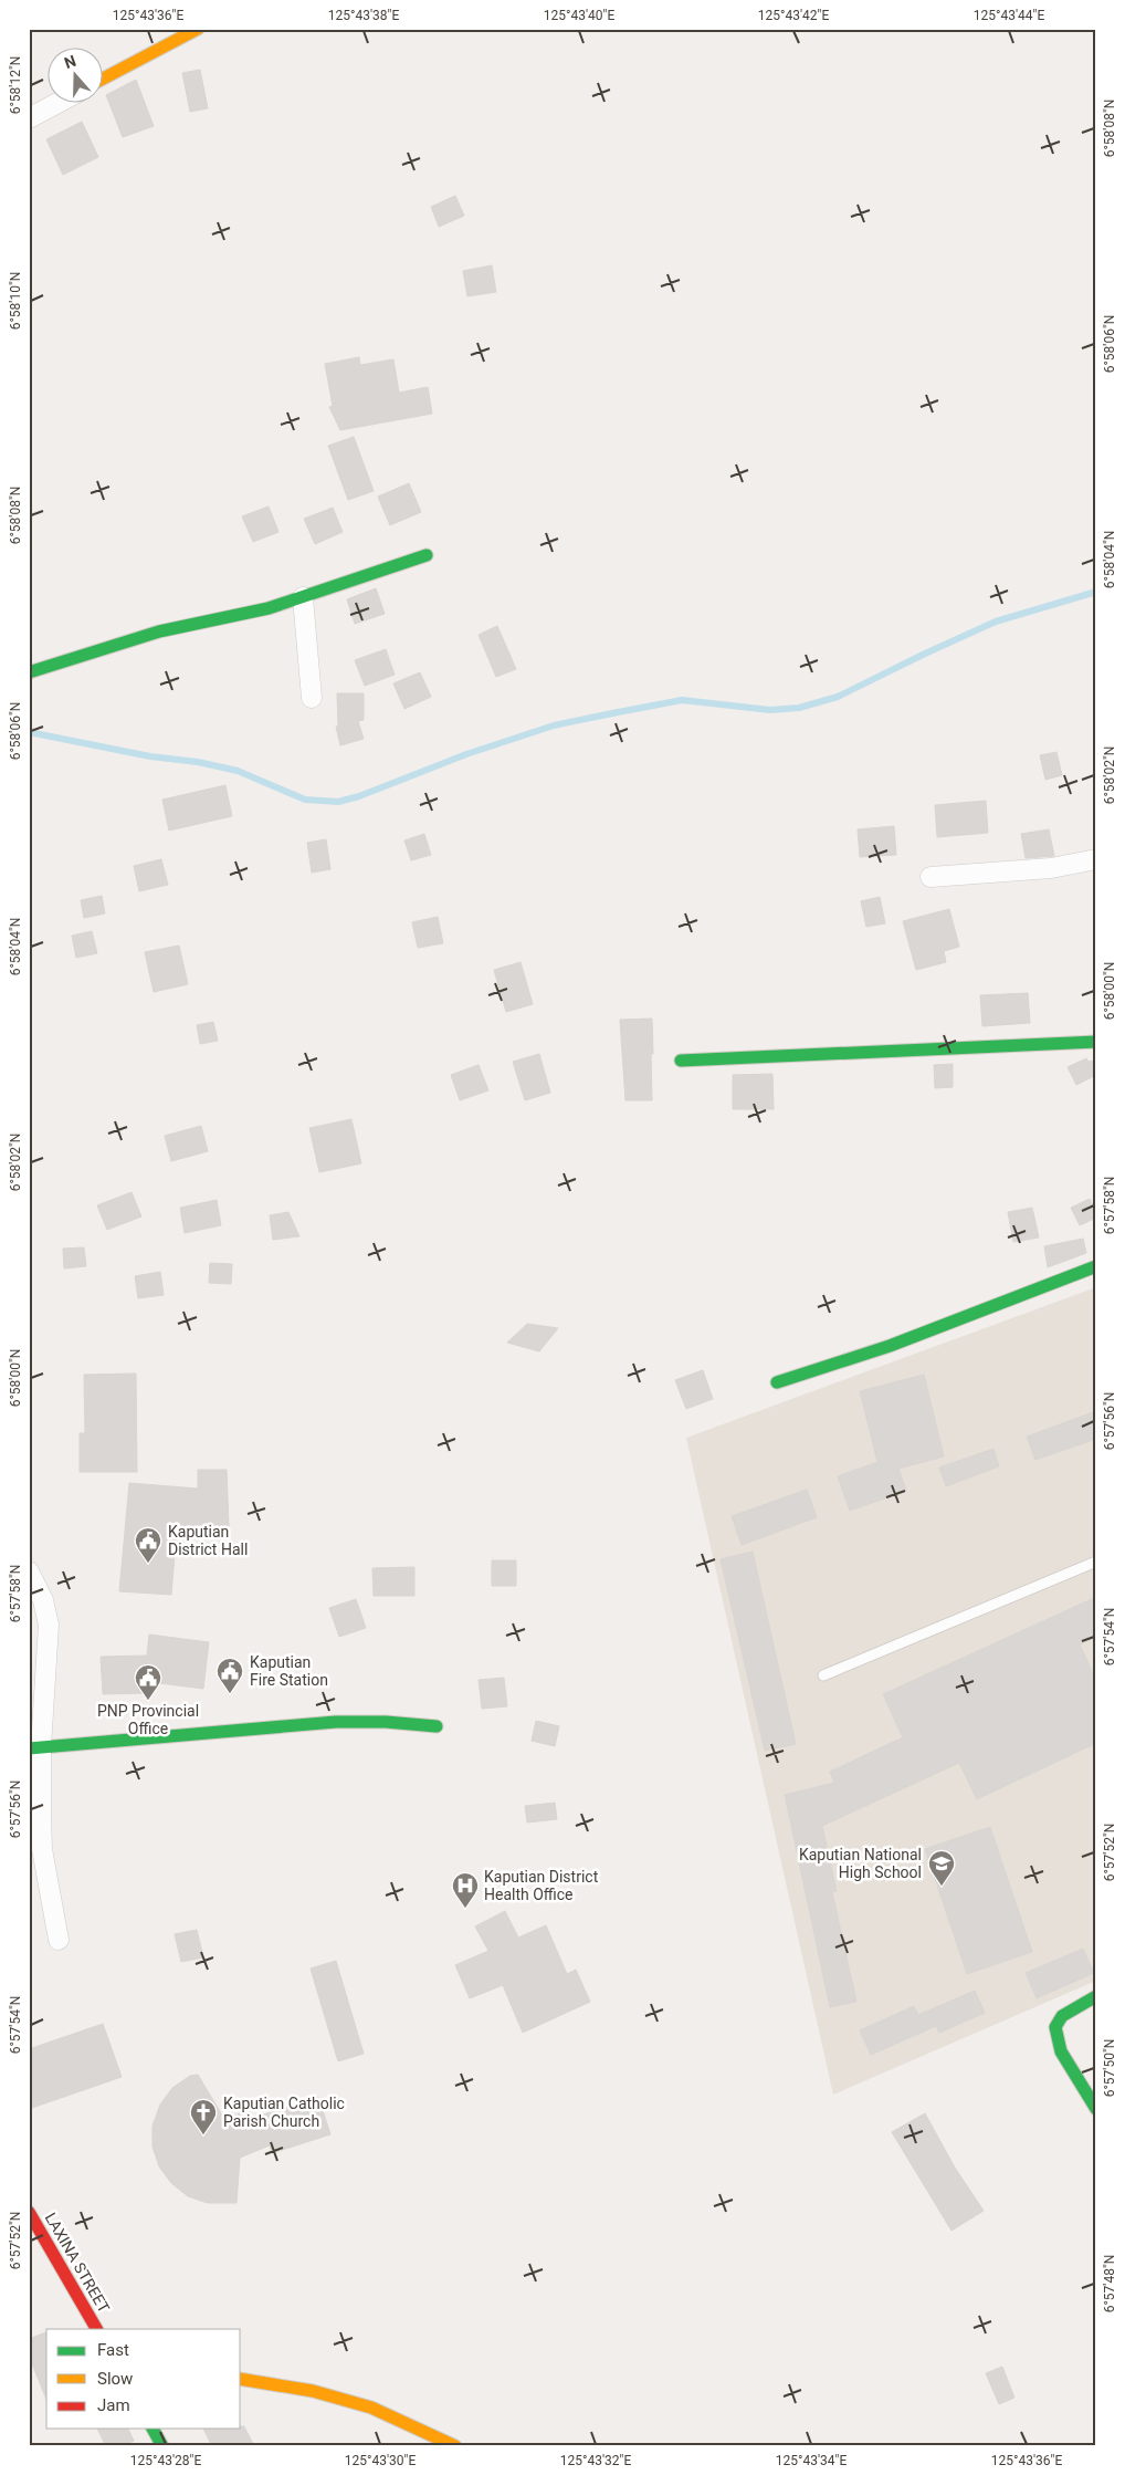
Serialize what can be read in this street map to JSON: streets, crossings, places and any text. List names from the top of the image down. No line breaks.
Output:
{"streets":{"street":["LAXINA STREET"]},"places":{"public building":["Kaputian District Hall","Kaputian Fire Station","PNP Provincial Office"],"school or university":["Kaputian National High School"],"hospital":["Kaputian District Health Office"],"church":["Kaputian Catholic Parish Church"]},"legend":["Fast","Slow","Jam"],"north":"top","coordinates":["125°43'36\"E","125°43'38\"E","125°43'40\"E","125°43'42\"E","125°43'44\"E","6°58'12\"N","6°58'08\"N","6°58'10\"N","6°58'06\"N","6°58'04\"N","6°58'02\"N","6°58'00\"N","6°57'58\"N","6°57'56\"N","6°57'54\"N","6°57'52\"N","6°57'50\"N","6°57'48\"N","125°43'28\"E","125°43'30\"E","125°43'32\"E","125°43'34\"E"]}
